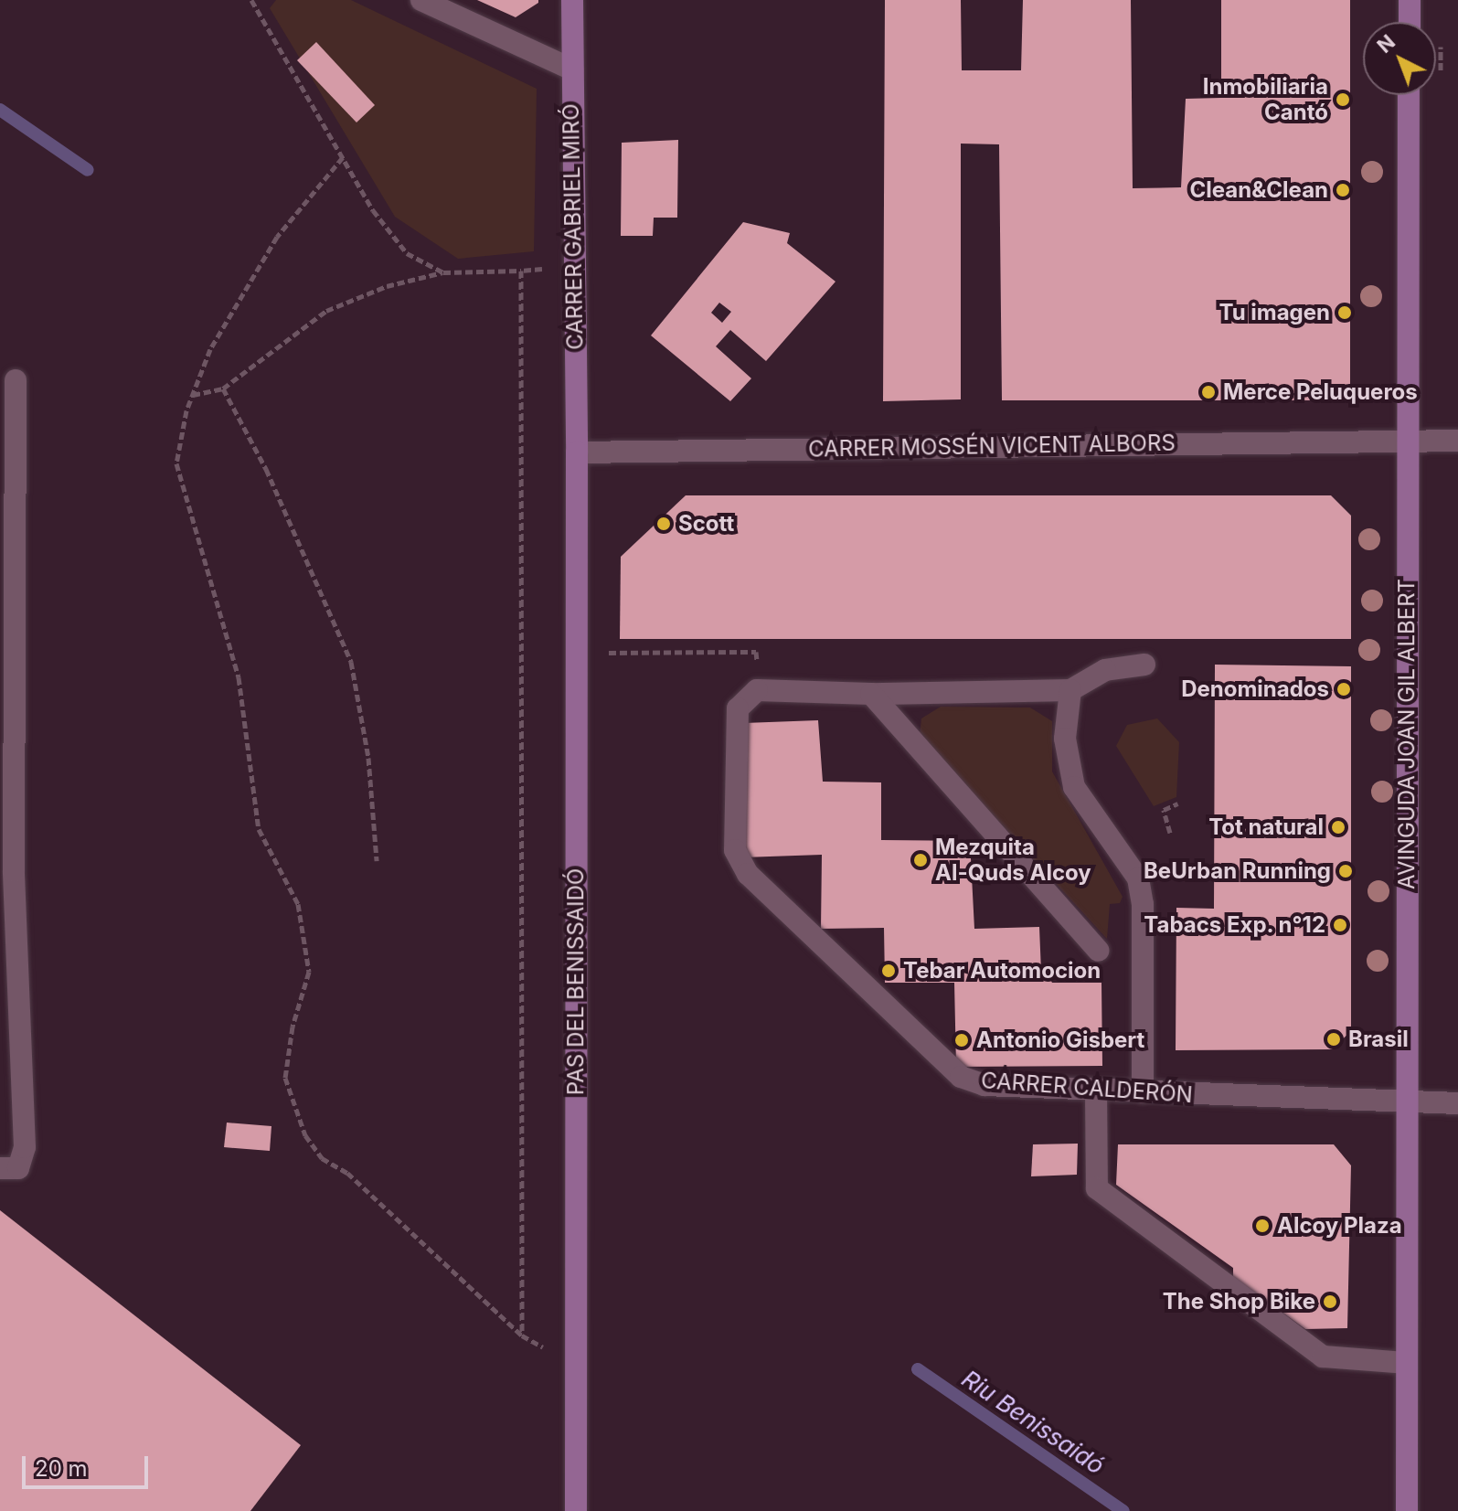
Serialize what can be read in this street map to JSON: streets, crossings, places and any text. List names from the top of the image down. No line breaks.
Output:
{"streets":{"main road":["CARRER GABRIEL MIRÓ","AVINGUDA JOAN GIL ALBERT","PAS DEL BENISSAIDÓ"],"street":["CARRER MOSSÉN VICENT ALBORS","CARRER CALDERÓN"]},"crossings":[["CARRER GABRIEL MIRÓ","CARRER MOSSÉN VICENT ALBORS"],["CARRER GABRIEL MIRÓ","PAS DEL BENISSAIDÓ"],["CARRER MOSSÉN VICENT ALBORS","AVINGUDA JOAN GIL ALBERT"],["CARRER MOSSÉN VICENT ALBORS","PAS DEL BENISSAIDÓ"],["AVINGUDA JOAN GIL ALBERT","CARRER CALDERÓN"]],"water":["Riu Benissaidó"],"places":["Inmobiliaria Cantó","Clean&Clean","Tu imagen","Merce Peluqueros","Scott","Denominados","Tot natural","Mezquita Al-Quds Alcoy","BeUrban Running","Tabacs Exp. n°12","Tebar Automocion","Brasil","Antonio Gisbert","Alcoy Plaza","The Shop Bike"],"scale_bar":"20 m","north":"top left"}
